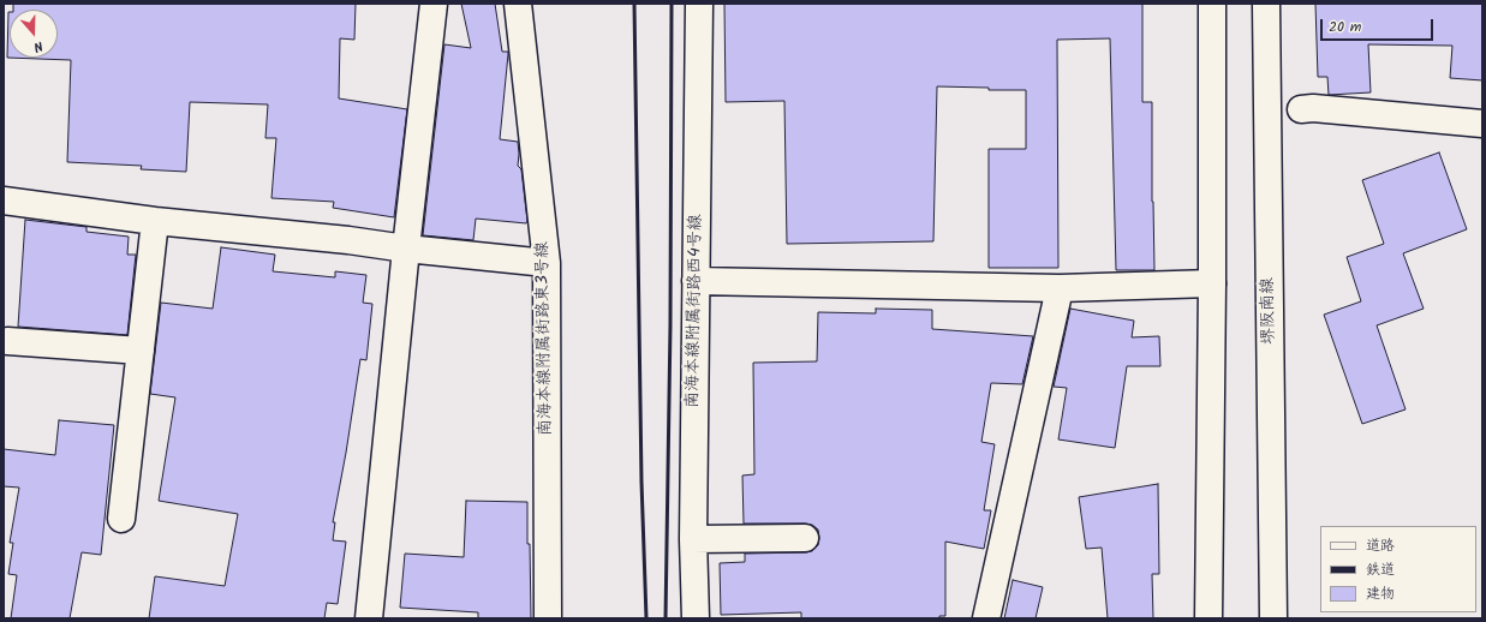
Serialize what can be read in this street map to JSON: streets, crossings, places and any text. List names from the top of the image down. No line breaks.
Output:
{"streets":{"street":["南海本線附属街路西4号線","堺阪南線","南海本線附属街路東3号線"]},"legend":["道路","鉄道","建物"],"scale_bar":"20 m","north":"bottom"}
